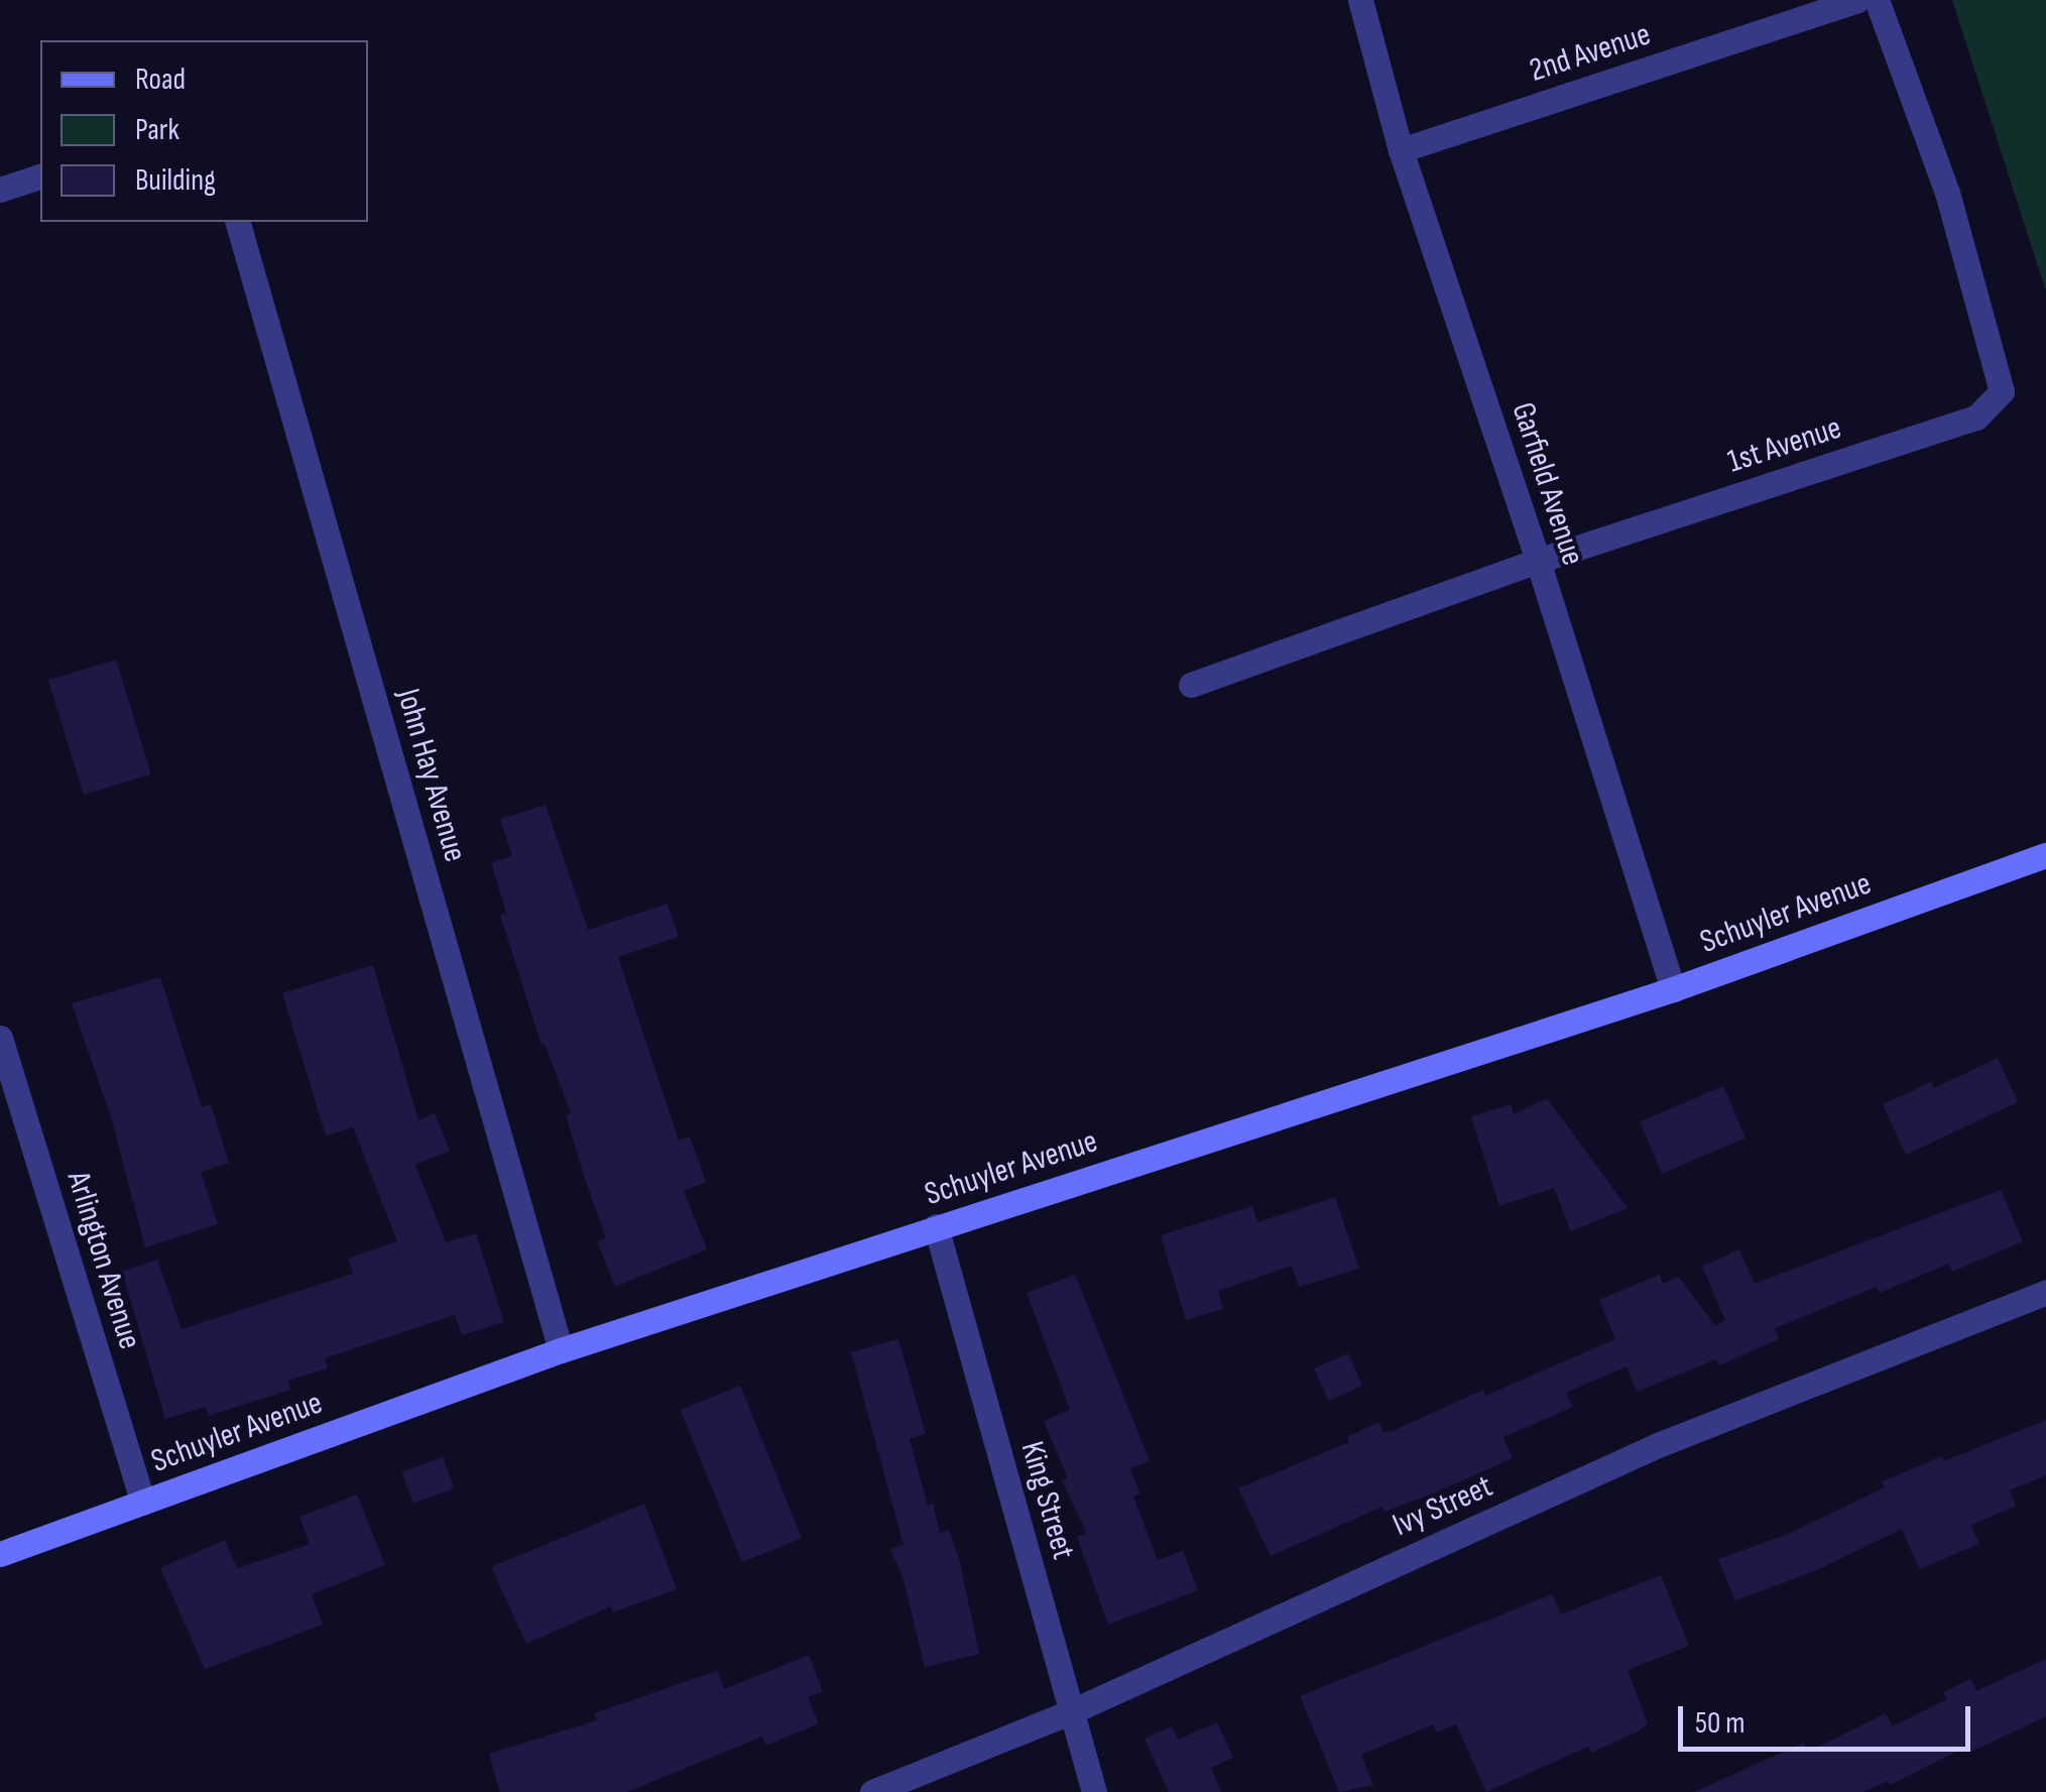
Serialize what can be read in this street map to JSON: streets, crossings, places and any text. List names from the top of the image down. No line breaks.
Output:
{"streets":{"main road":["Schuyler Avenue"],"street":["2nd Avenue","1st Avenue","Garfield Avenue","John Hay Avenue","Arlington Avenue","King Street","Ivy Street"]},"crossings":[["2nd Avenue","Garfield Avenue"],["1st Avenue","Garfield Avenue"],["Garfield Avenue","Schuyler Avenue"],["John Hay Avenue","Schuyler Avenue"],["Schuyler Avenue","Arlington Avenue"],["Schuyler Avenue","King Street"],["King Street","Ivy Street"]],"legend":["Road","Park","Building"],"scale_bar":"50 m"}
